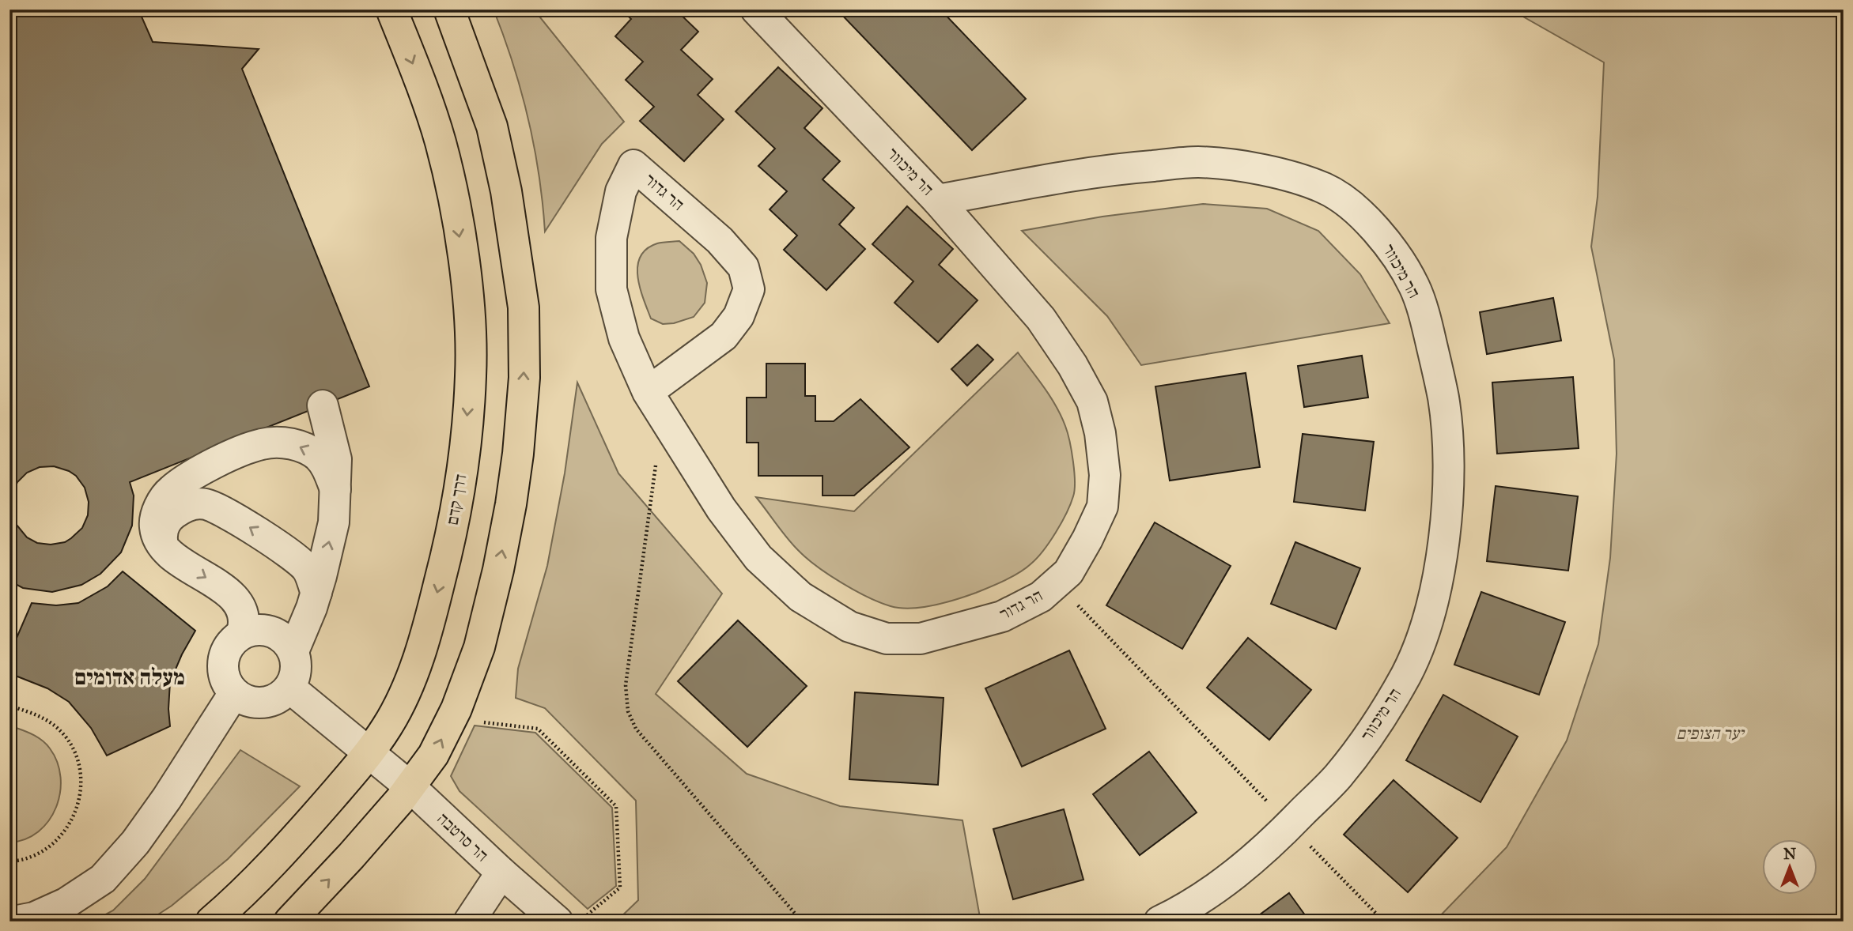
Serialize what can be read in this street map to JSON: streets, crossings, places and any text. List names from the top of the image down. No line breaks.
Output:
{"streets":{"main road":["דרך קדם"],"street":["הר מיכוור","הר גדור","הר סרטבה"]},"crossings":[["הר מיכוור","הר גדור"],["דרך קדם","הר סרטבה"]],"districts":["מעלה אדומים"],"parks":["יער הצופים"],"north":"top"}
